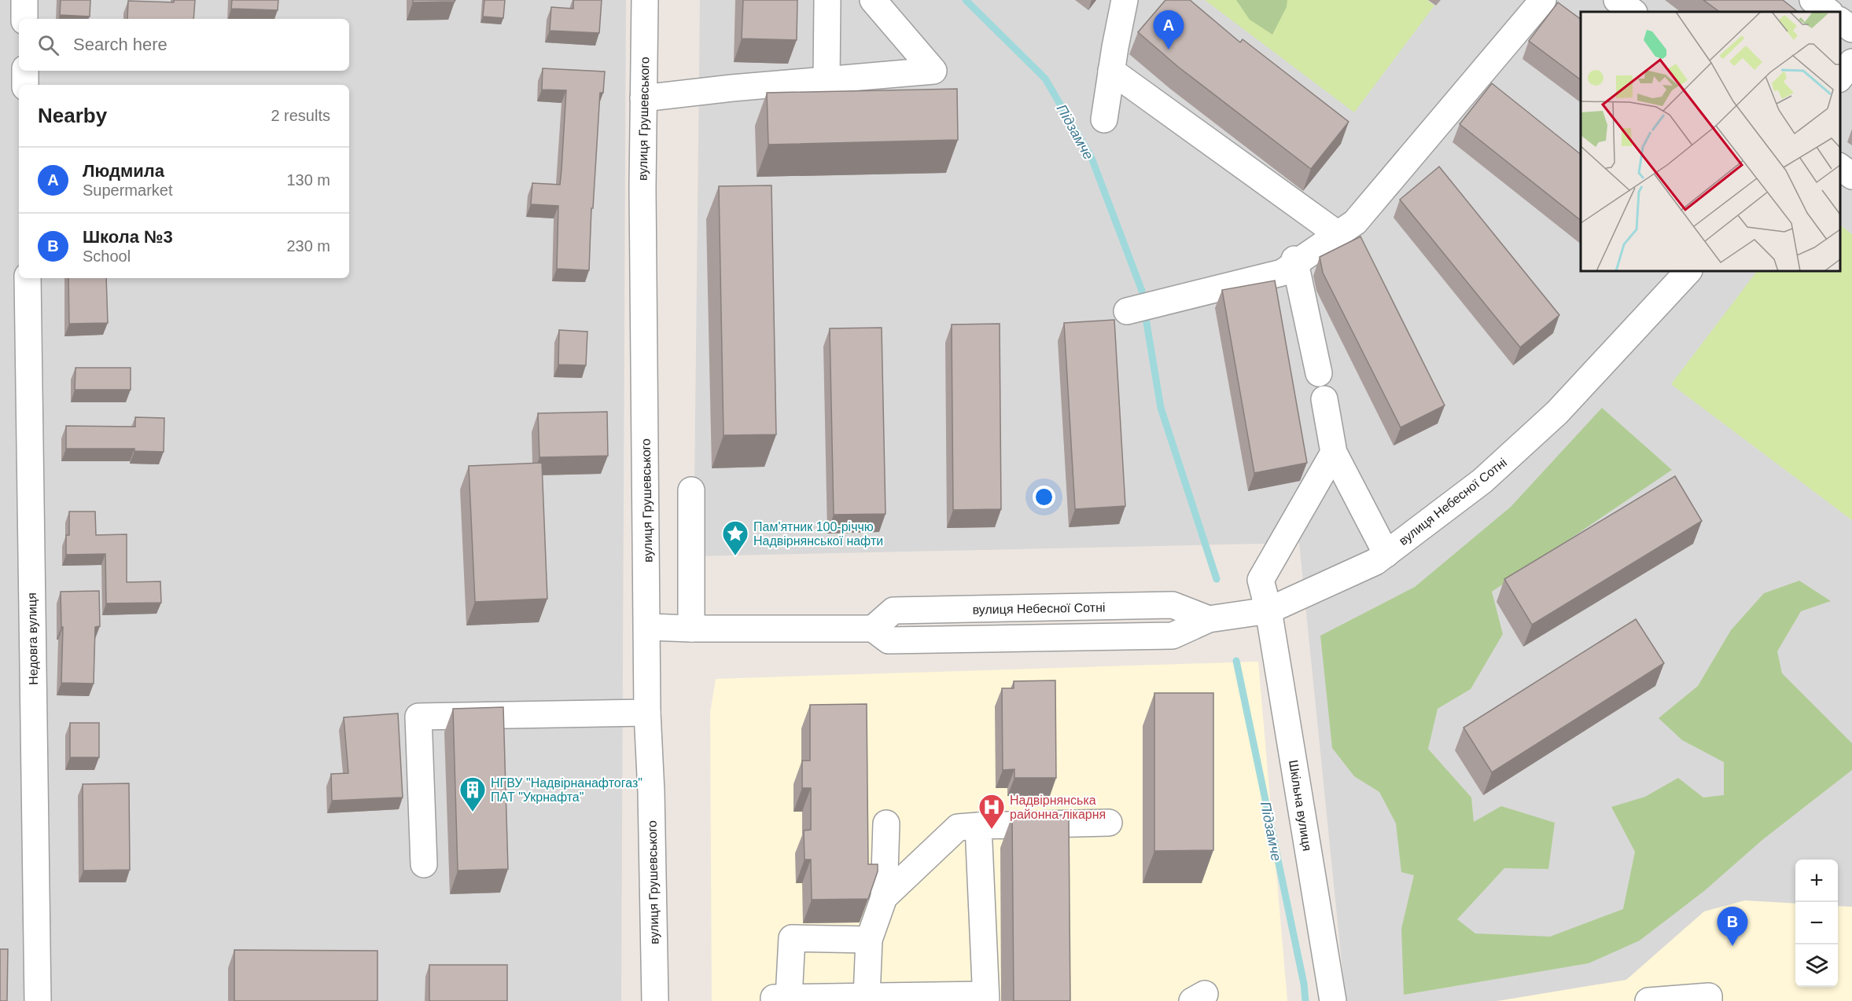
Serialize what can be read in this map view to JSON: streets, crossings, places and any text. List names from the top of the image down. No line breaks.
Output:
{"streets":{"street":["вулиця Грушевського","вулиця Небесної Сотні","Недовга вулиця","Шкільна вулиця"]},"crossings":[["вулиця Грушевського","вулиця Небесної Сотні"],["вулиця Небесної Сотні","Шкільна вулиця"]],"water":["Підзамче"],"places":{"place":["Пам'ятник 100-річчю Надвірнянської нафти"],"building":["НГВУ \"Надвірнанафтогаз\" ПАТ \"Укрнафта\""],"hospital":["Надвірнянська районна лікарня"]},"page":{"pins":["A","B"],"search":"Search here","heading":["Nearby","2 results"],"list":[{"mark":"A","name":"Людмила","note":"Supermarket","value":"130 m"},{"mark":"B","name":"Школа №3","note":"School","value":"230 m"}],"map_buttons":["+","−"]}}
